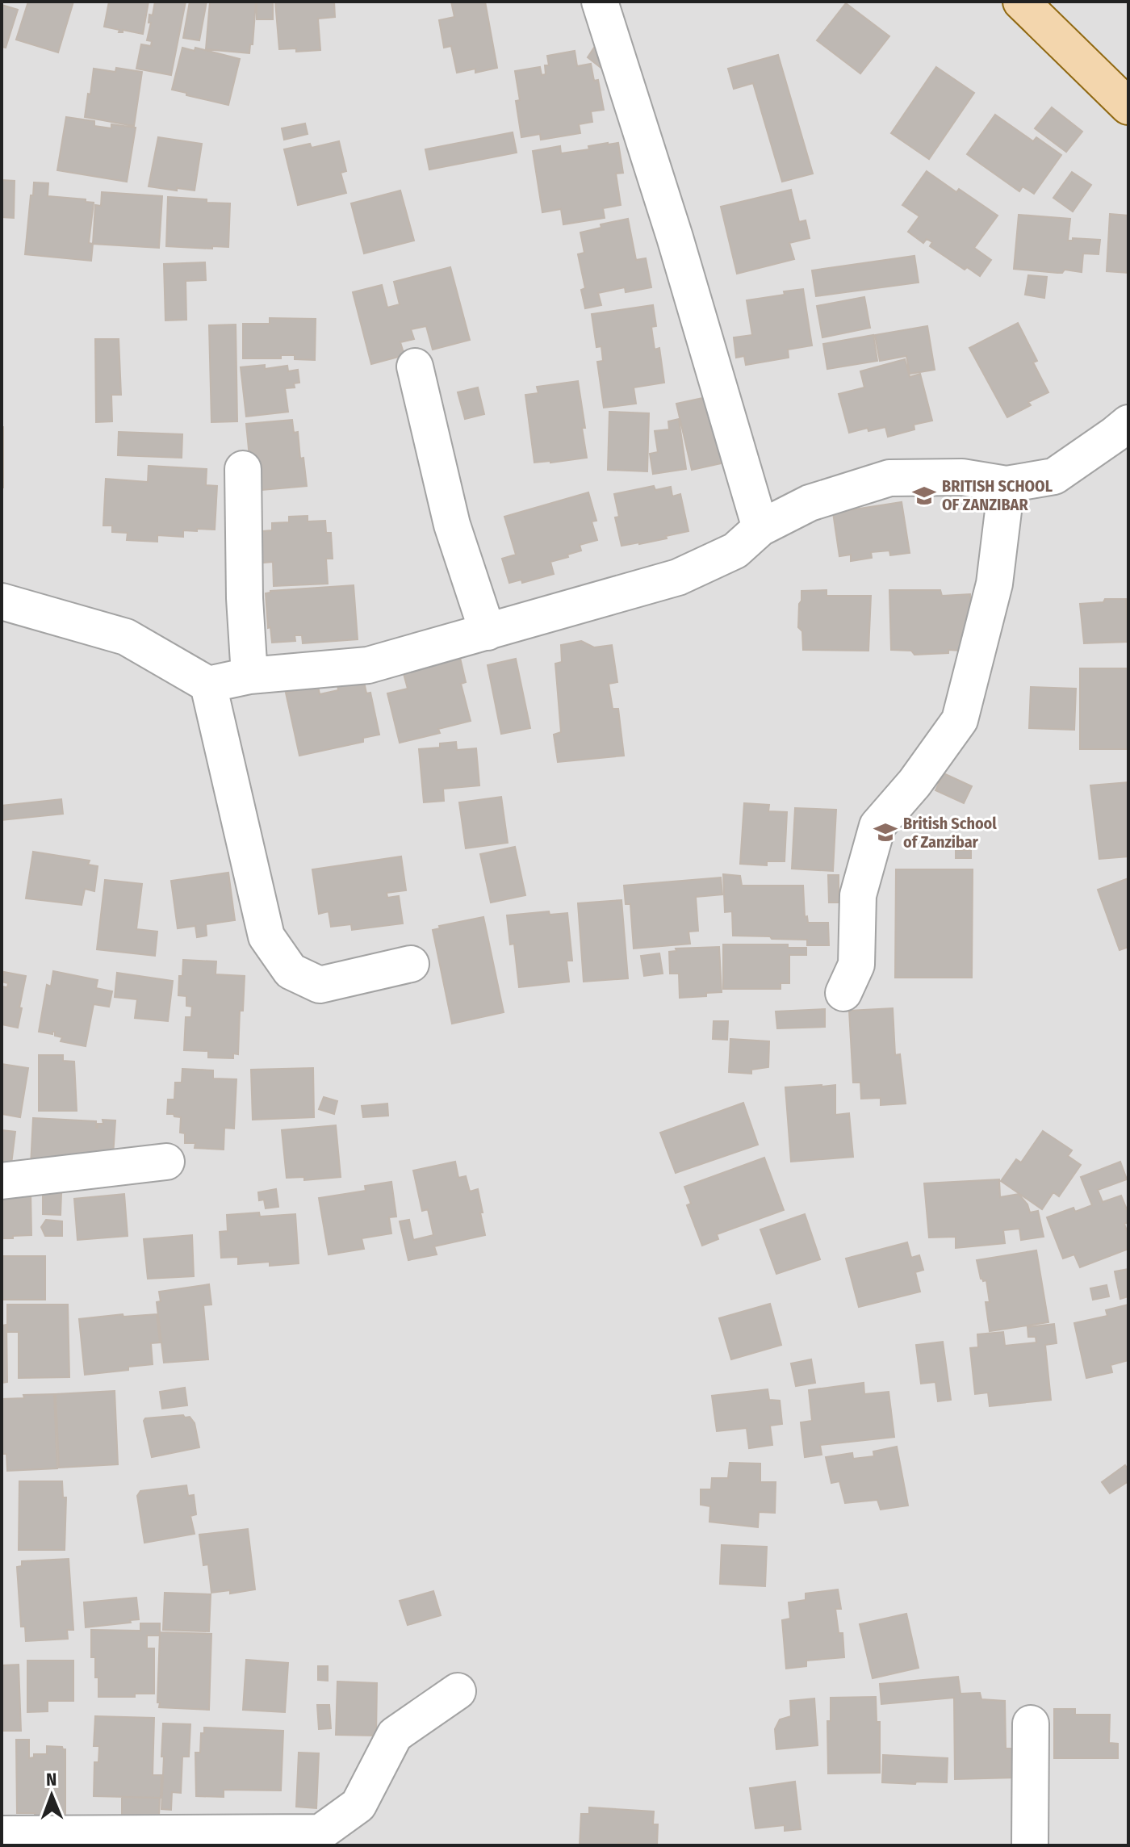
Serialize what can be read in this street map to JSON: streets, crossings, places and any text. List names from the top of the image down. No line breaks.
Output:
{"places":{"school or university":["BRITISH SCHOOL OF ZANZIBAR","British School of Zanzibar"]},"north":"top"}
